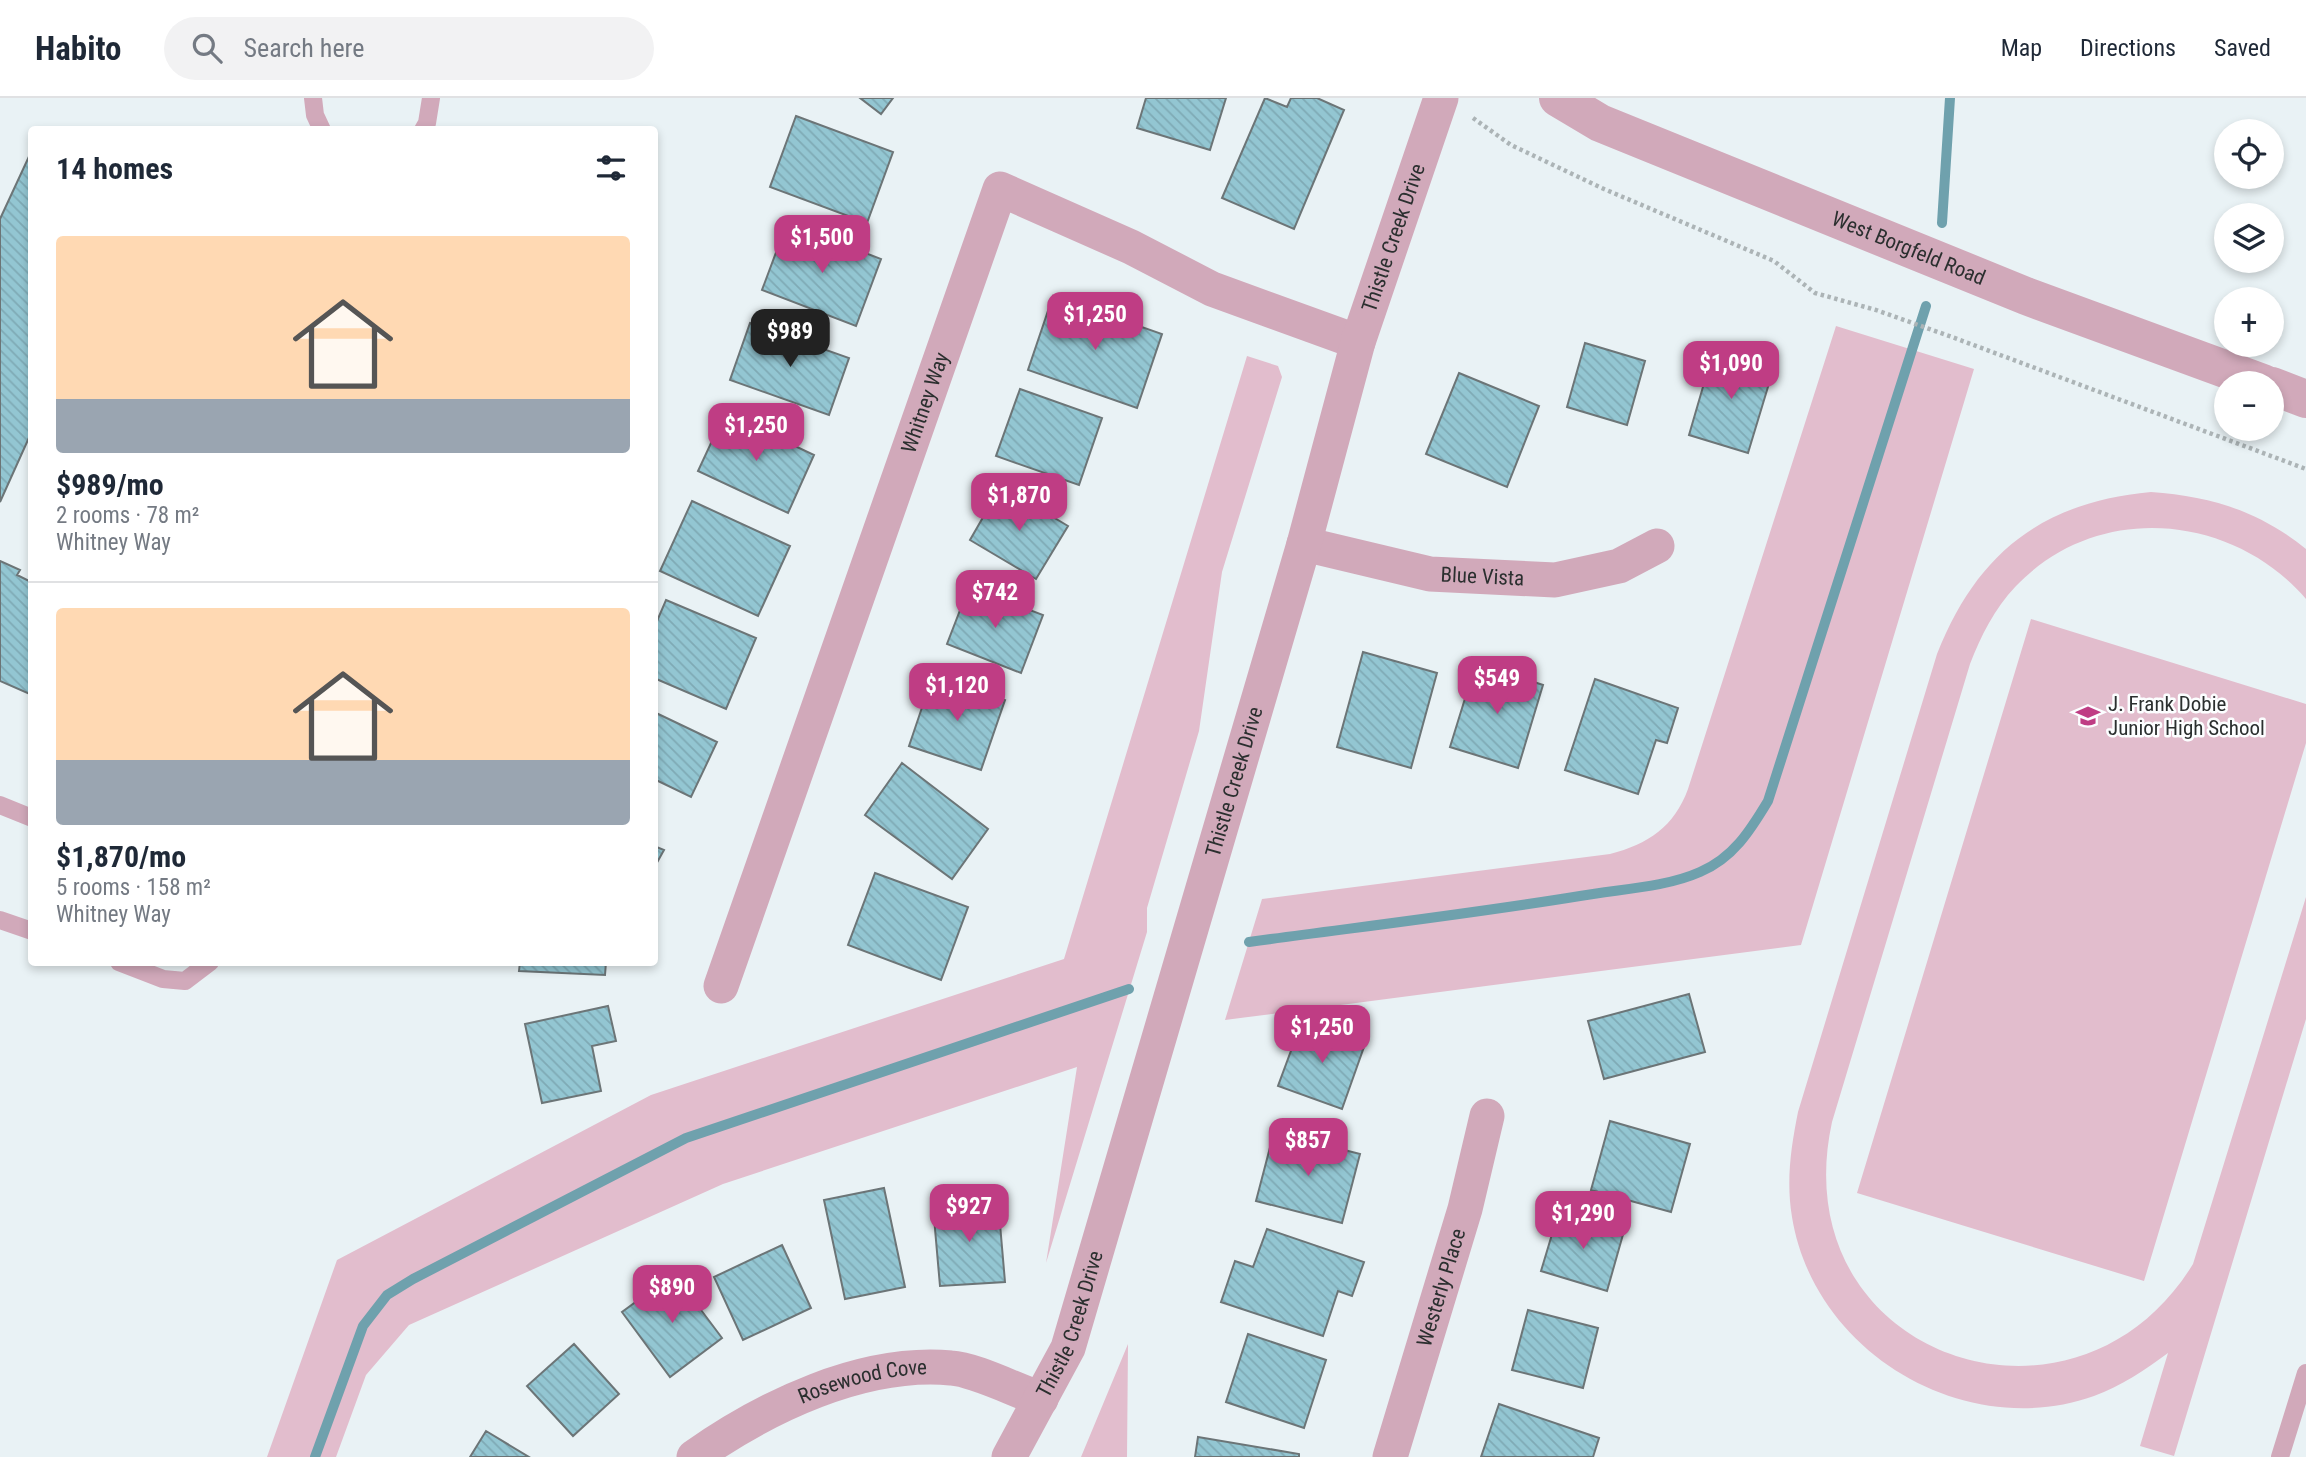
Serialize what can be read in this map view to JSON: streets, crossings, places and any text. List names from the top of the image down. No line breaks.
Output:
{"streets":{"street":["Thistle Creek Drive","West Borgfeld Road","Whitney Way","Blue Vista","Westerly Place","Rosewood Cove"]},"crossings":[["Thistle Creek Drive","Whitney Way"],["Thistle Creek Drive","Blue Vista"],["Thistle Creek Drive","Rosewood Cove"]],"places":{"school or university":["J. Frank Dobie Junior High School"]},"page":{"header":"Habito","search":"Search here","nav":["Map","Directions","Saved"],"map_buttons":["+","−"],"heading":"14 homes","list":[{"name":"$989/mo","note":"2 rooms · 78 m² · Whitney Way"},{"name":"$1,870/mo","note":"5 rooms · 158 m² · Whitney Way"}],"price":["$1,500","$1,250","$989","$1,090","$1,250","$1,870","$742","$549","$1,120","$1,250","$857","$927","$1,290","$890"]}}
